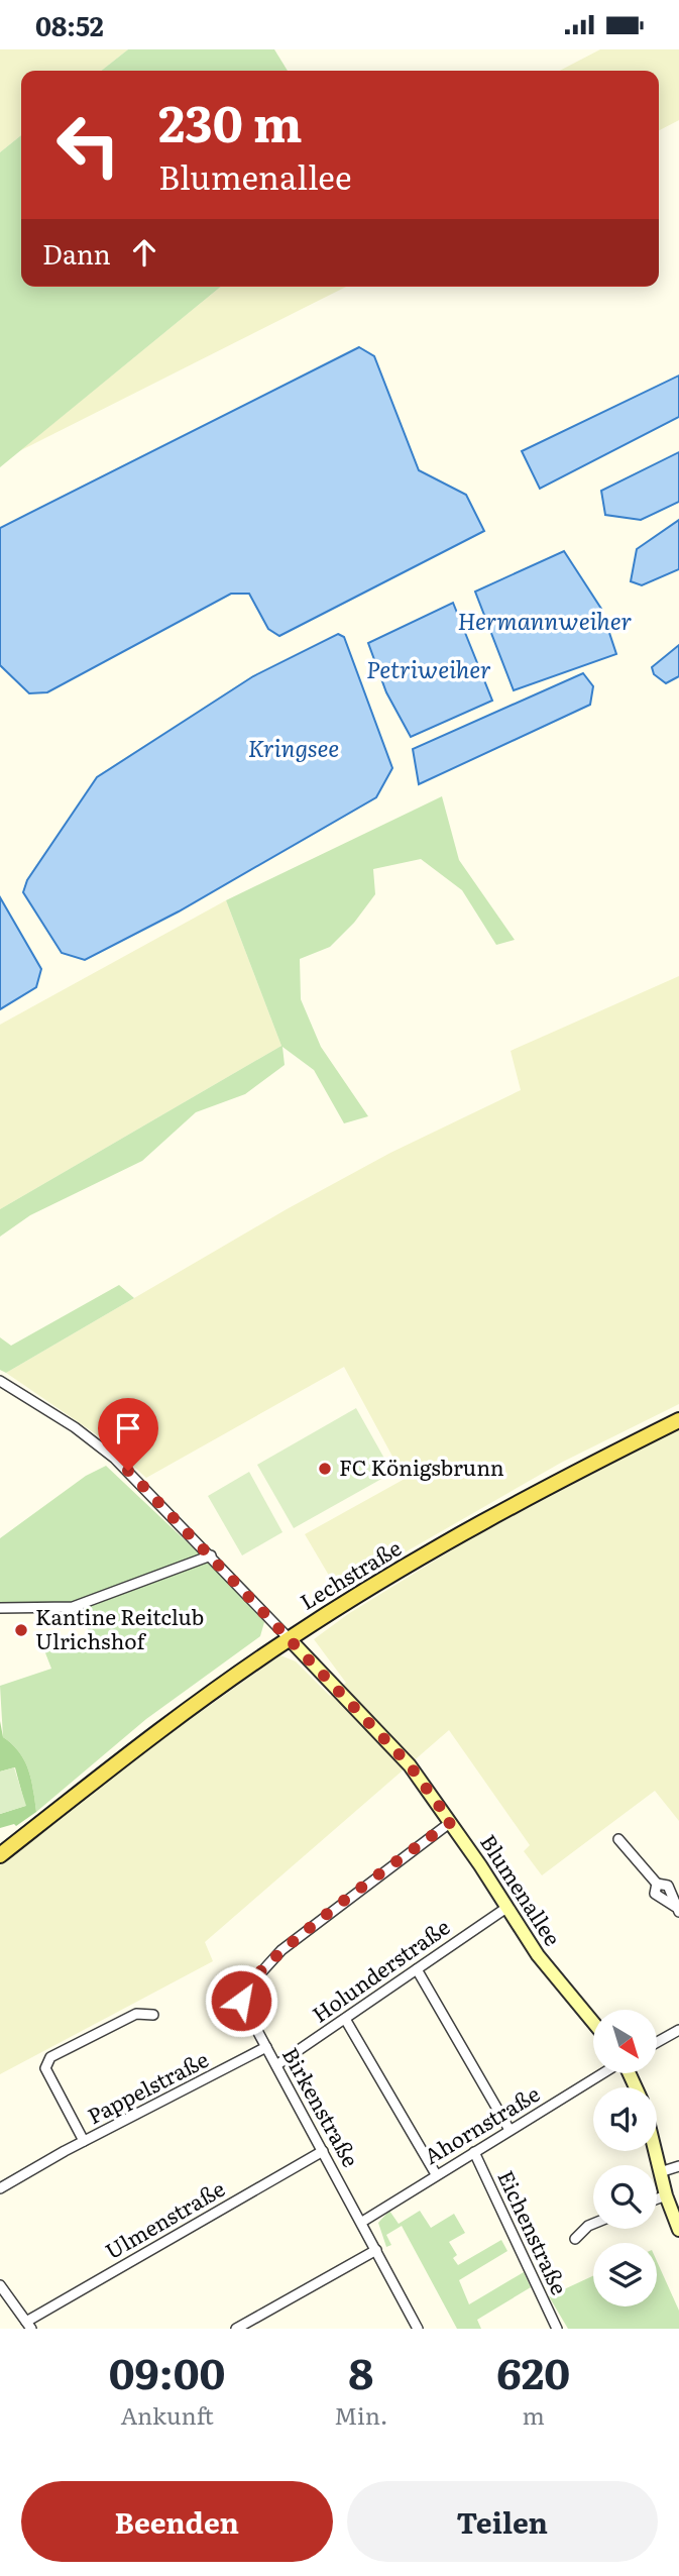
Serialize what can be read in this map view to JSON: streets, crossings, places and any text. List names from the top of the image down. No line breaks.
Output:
{"streets":{"main road":["Lechstraße"],"street":["Blumenallee","Holunderstraße","Pappelstraße","Birkenstraße","Ahornstraße","Ulmenstraße","Eichenstraße"]},"crossings":[["Lechstraße","Blumenallee"],["Blumenallee","Holunderstraße"],["Blumenallee","Birkenstraße"],["Holunderstraße","Birkenstraße"],["Pappelstraße","Birkenstraße"],["Birkenstraße","Ahornstraße"],["Birkenstraße","Ulmenstraße"],["Ahornstraße","Eichenstraße"]],"water":["Hermannweiher","Petriweiher","Kringsee"],"places":["FC Königsbrunn","Kantine Reitclub Ulrichshof"],"north":"bottom right","page":{"status":"08:52","turn":["230 m","Blumenallee"],"then":"Dann","eta":["09:00","Ankunft","8","Min.","620","m"],"buttons":["Beenden","Teilen"]}}
